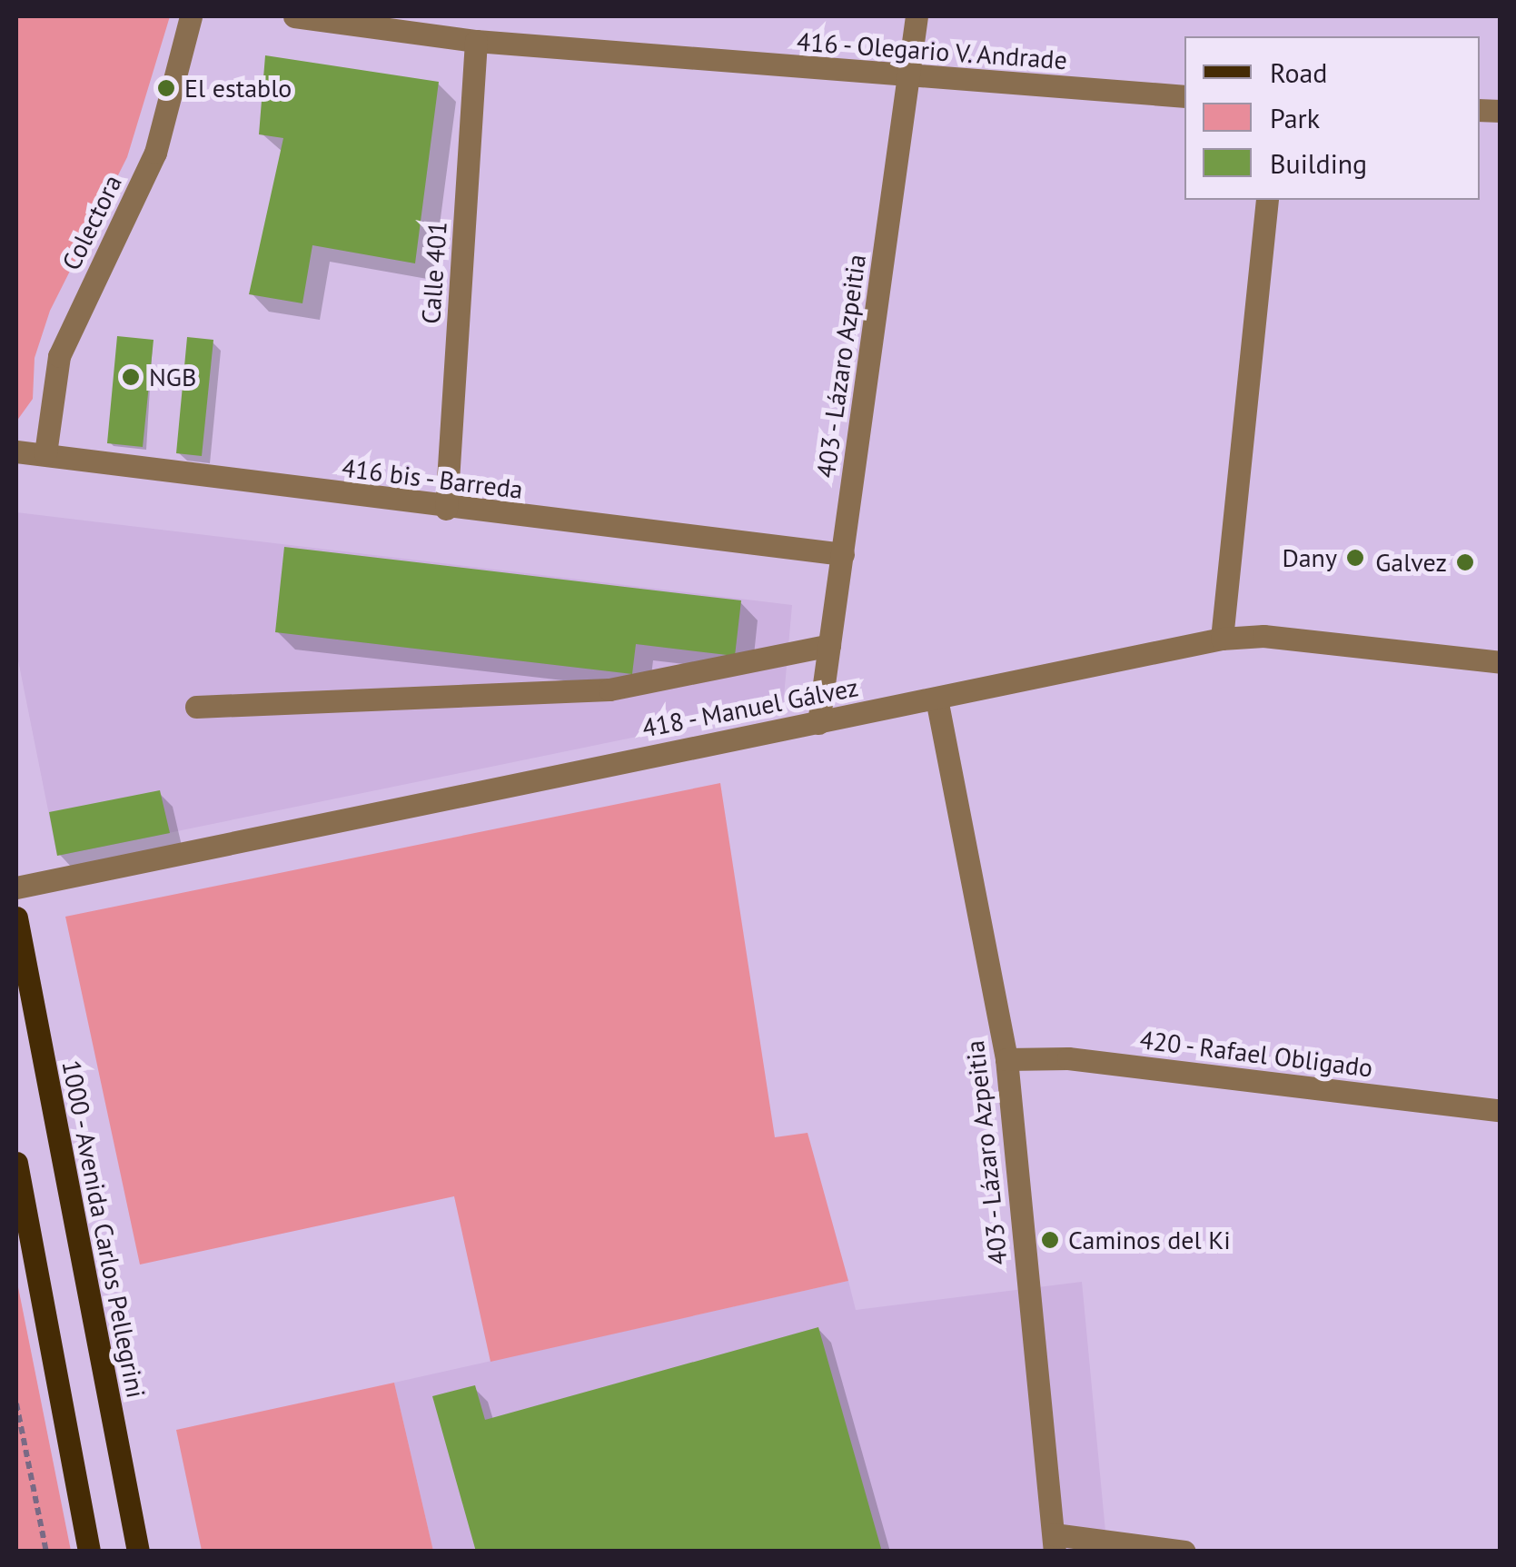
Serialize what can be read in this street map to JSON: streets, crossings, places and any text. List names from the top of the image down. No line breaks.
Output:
{"streets":{"main road":["1000 - Avenida Carlos Pellegrini"],"street":["416 - Olegario V. Andrade","Colectora","Calle 401","403 - Lázaro Azpeitia","416 bis - Barreda","418 - Manuel Gálvez","420 - Rafael Obligado"]},"crossings":[["416 - Olegario V. Andrade","Calle 401"],["416 - Olegario V. Andrade","403 - Lázaro Azpeitia"],["Colectora","416 bis - Barreda"],["Calle 401","416 bis - Barreda"],["403 - Lázaro Azpeitia","416 bis - Barreda"],["403 - Lázaro Azpeitia","418 - Manuel Gálvez"],["403 - Lázaro Azpeitia","420 - Rafael Obligado"]],"places":["El establo","NGB","Dany","Galvez","Caminos del Ki"],"legend":["Road","Park","Building"]}
